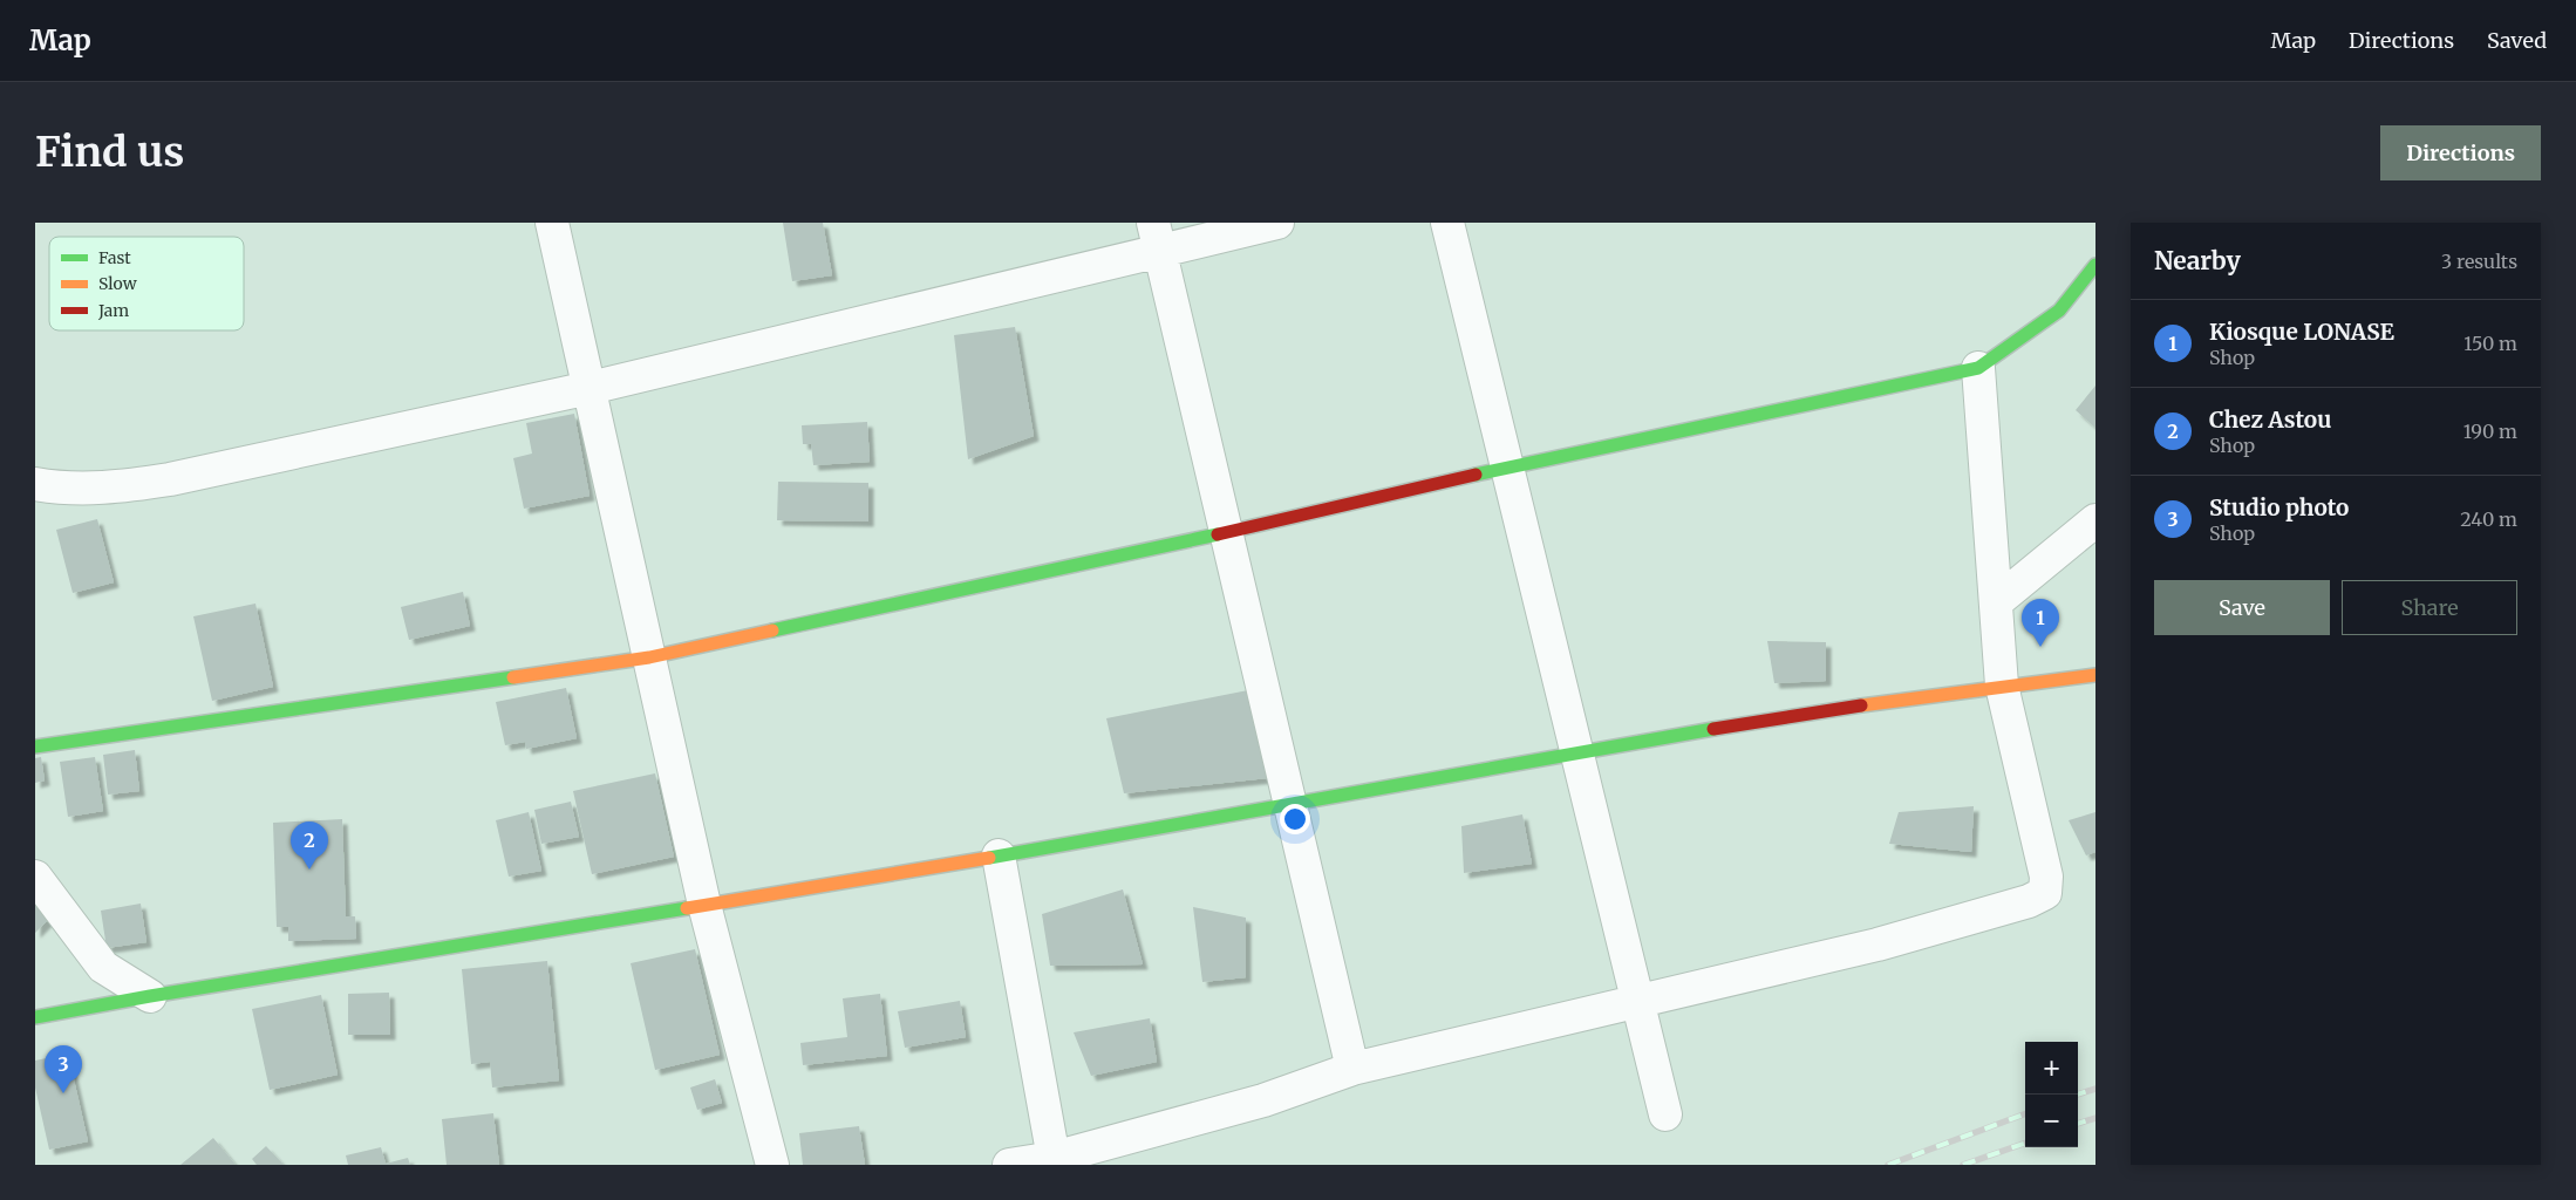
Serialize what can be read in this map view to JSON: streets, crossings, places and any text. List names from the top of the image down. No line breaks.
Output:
{"legend":["Fast","Slow","Jam"],"page":{"header":"Map","nav":["Map","Directions","Saved"],"buttons":["Directions",["Save","Share"]],"title":"Find us","heading":["Nearby","3 results"],"list":[{"mark":"1","name":"Kiosque LONASE","note":"Shop","value":"150 m"},{"mark":"2","name":"Chez Astou","note":"Shop","value":"190 m"},{"mark":"3","name":"Studio photo","note":"Shop","value":"240 m"}],"pins":["1","2","3"],"map_buttons":["+","−"]}}
